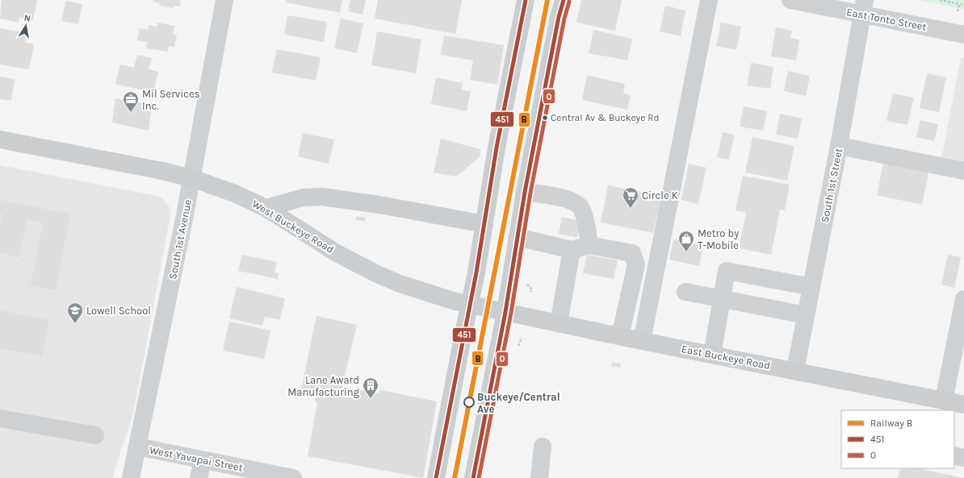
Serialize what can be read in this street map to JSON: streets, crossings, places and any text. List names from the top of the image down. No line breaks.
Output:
{"streets":{"main road":["West Buckeye Road","East Buckeye Road"],"street":["East Tonto Street","South 1st Street","South 1st Avenue","West Yavapai Street"]},"crossings":[["East Tonto Street","South 1st Street"],["South 1st Street","East Buckeye Road"],["West Buckeye Road","South 1st Avenue"],["West Buckeye Road","East Buckeye Road"],["South 1st Avenue","West Yavapai Street"]],"places":{"office":["Mil Services Inc."],"other":["Central Av & Buckeye Rd","Buckeye/Central Ave"],"supermarket":["Circle K"],"shop":["Metro by T-Mobile"],"school or university":["Lowell School"],"building":["Lane Award Manufacturing"]},"lines":["rail line B","transit line 451","transit line 0"],"legend":["Railway B","451","0"],"north":"top"}
